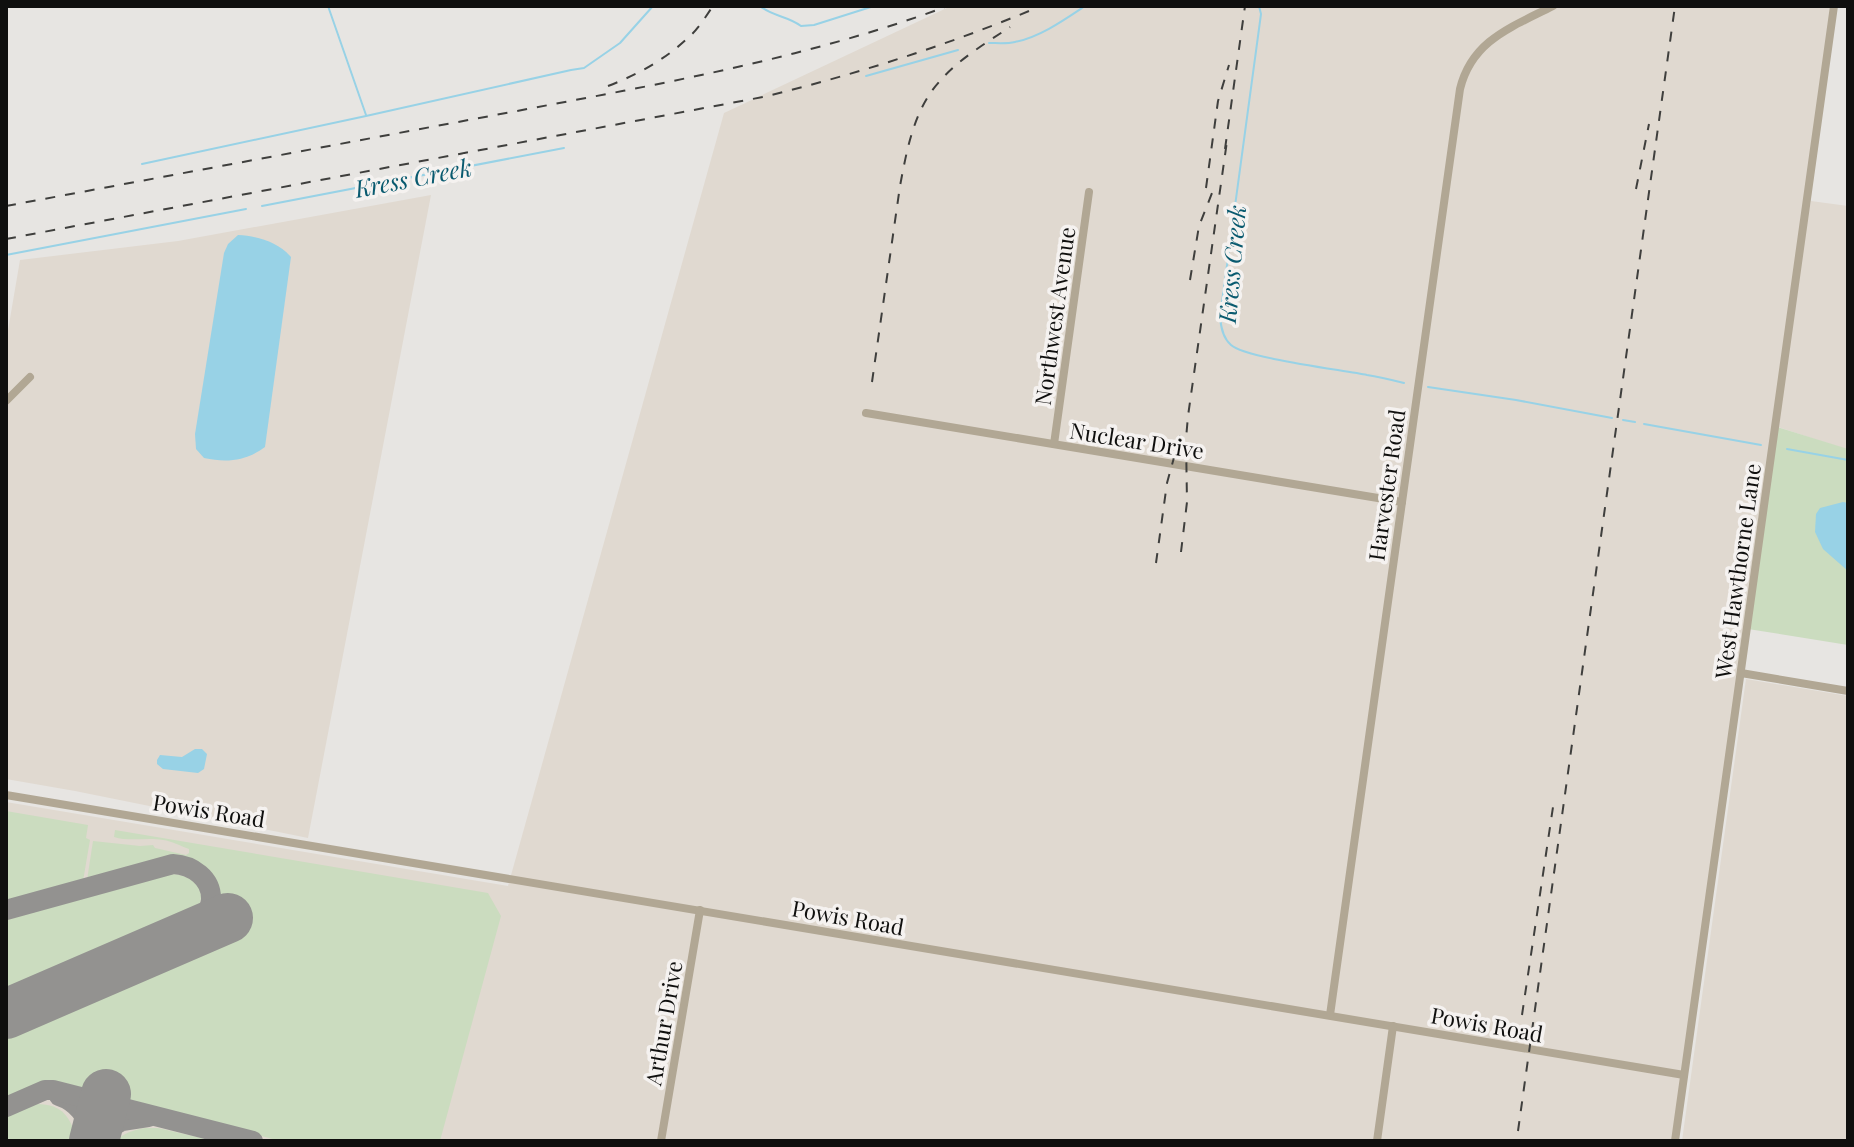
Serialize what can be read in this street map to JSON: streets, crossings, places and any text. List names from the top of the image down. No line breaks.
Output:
{"streets":{"street":["Northwest Avenue","Nuclear Drive","Harvester Road","West Hawthorne Lane","Powis Road","Arthur Drive"]},"crossings":[["Northwest Avenue","Nuclear Drive"],["Nuclear Drive","Harvester Road"],["Harvester Road","Powis Road"],["West Hawthorne Lane","Powis Road"],["Powis Road","Arthur Drive"]],"water":["Kress Creek"]}
